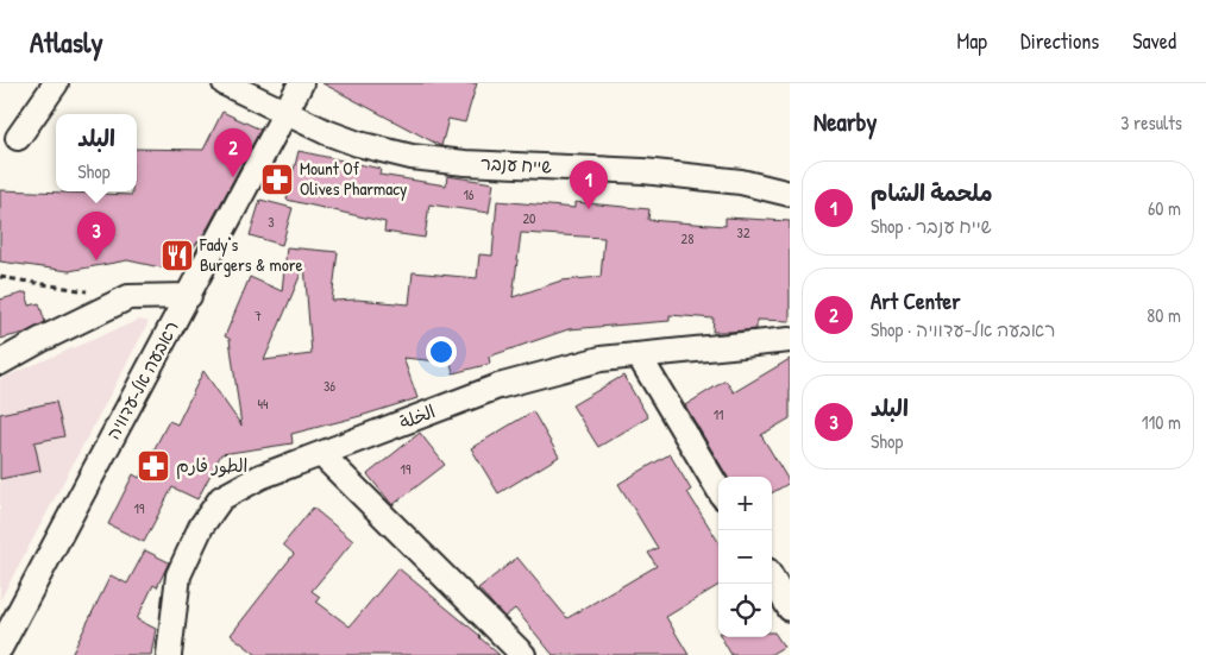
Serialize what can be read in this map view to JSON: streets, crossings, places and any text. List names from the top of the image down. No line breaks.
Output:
{"streets":{"street":["שייח ענבר","ראבעה אל-עדוויה","الخلة"]},"crossings":[["שייח ענבר","ראבעה אל-עדוויה"]],"places":{"pharmacy":["Mount Of Olives Pharmacy","الطور فارم"],"restaurant":["Fady‘s Burgers & more"]},"house_numbers":["16","20","3","32","28","7","36","44","11","19","19"],"page":{"header":"Atlasly","nav":["Map","Directions","Saved"],"heading":["Nearby","3 results"],"popup":["البلد","Shop"],"pins":["2","1","3"],"list":[{"mark":"1","name":"ملحمة الشام","note":"Shop · שייח ענבר","value":"60 m"},{"mark":"2","name":"Art Center","note":"Shop · ראבעה אל-עדוויה","value":"80 m"},{"mark":"3","name":"البلد","note":"Shop","value":"110 m"}],"map_buttons":["+","−"]}}
